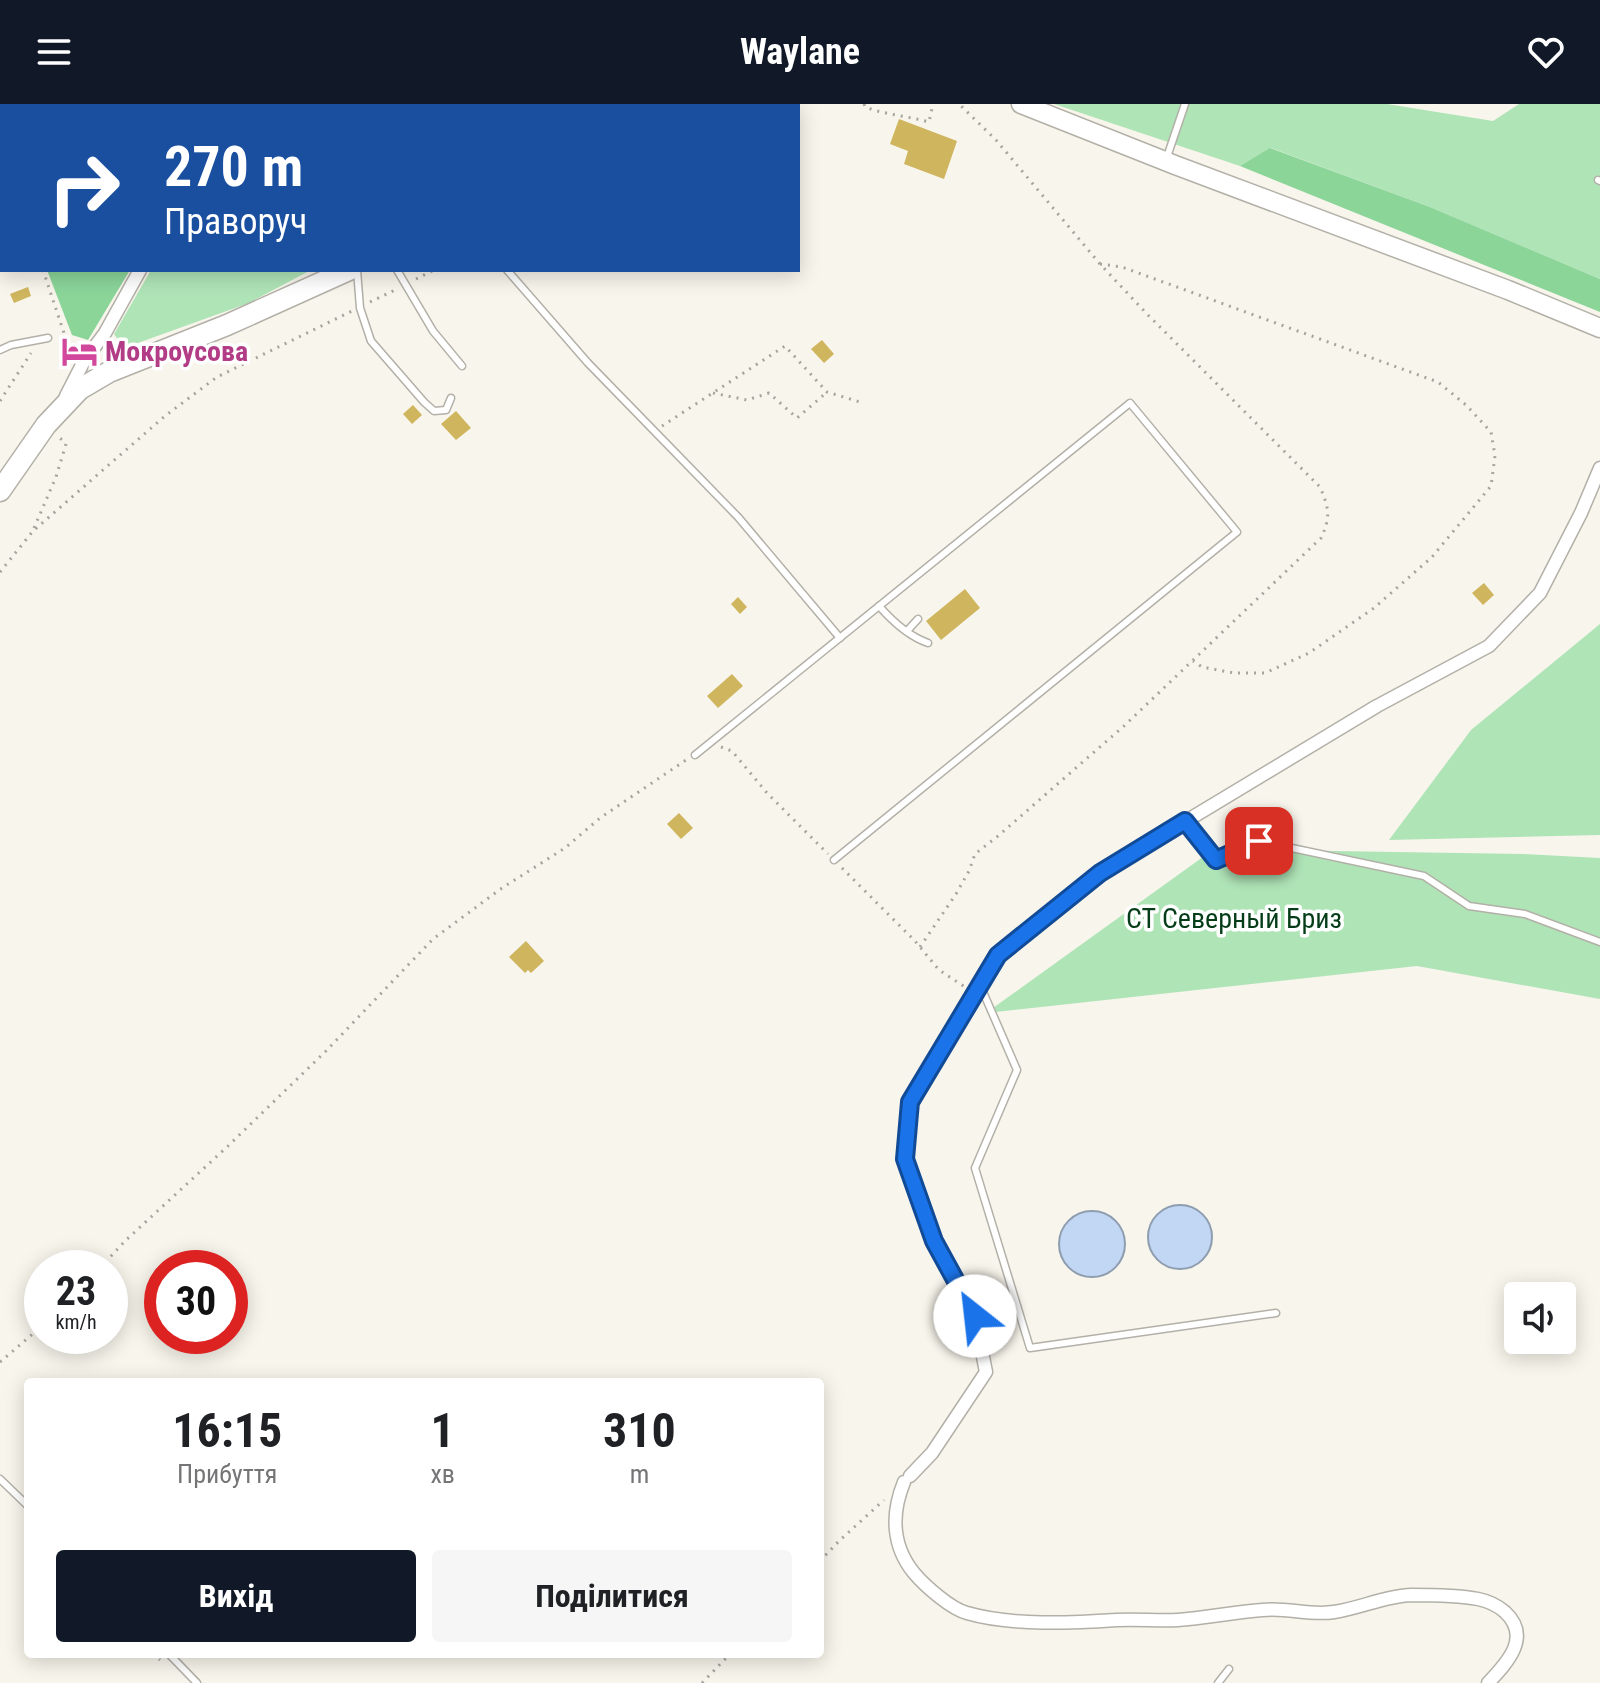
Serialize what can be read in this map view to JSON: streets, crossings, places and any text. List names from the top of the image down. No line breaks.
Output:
{"parks":["СТ Северный Бриз"],"places":{"hotel":["Мокроусова"]},"page":{"header":"Waylane","turn":["270 m","Праворуч"],"speed":"23 km/h","limit":"30","eta":["16:15","Прибуття","1","хв","310","m"],"buttons":["Вихід","Поділитися"]}}
